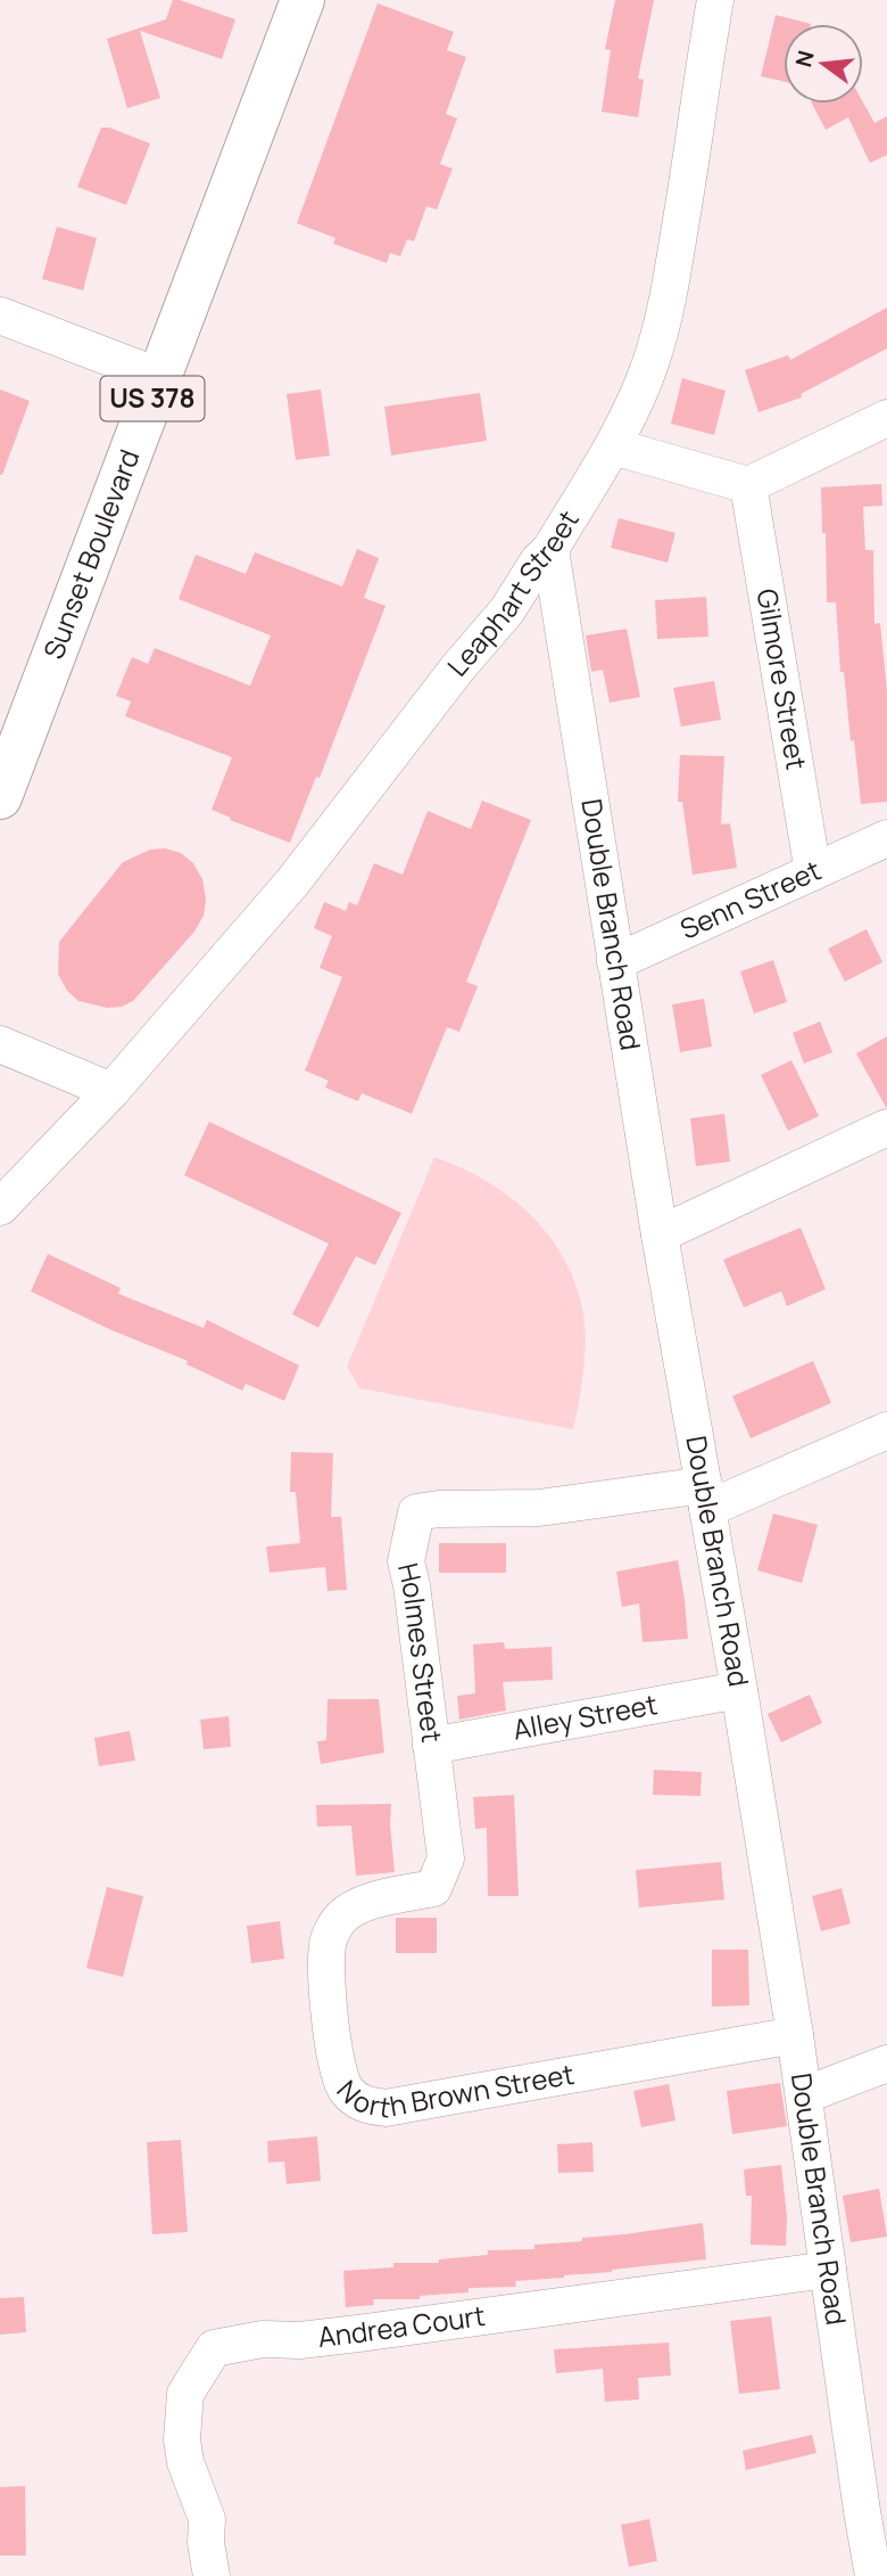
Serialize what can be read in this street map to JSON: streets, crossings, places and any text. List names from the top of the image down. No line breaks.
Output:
{"streets":{"main road":["US 378","Sunset Boulevard"],"street":["Leaphart Street","Gilmore Street","Senn Street","Double Branch Road","Holmes Street","Alley Street","North Brown Street","Andrea Court"]},"crossings":[["Leaphart Street","Double Branch Road"],["Gilmore Street","Senn Street"],["Senn Street","Double Branch Road"],["Double Branch Road","Holmes Street"],["Double Branch Road","Alley Street"],["Double Branch Road","North Brown Street"],["Double Branch Road","Andrea Court"],["Holmes Street","Alley Street"],["Holmes Street","North Brown Street"]],"north":"left"}
